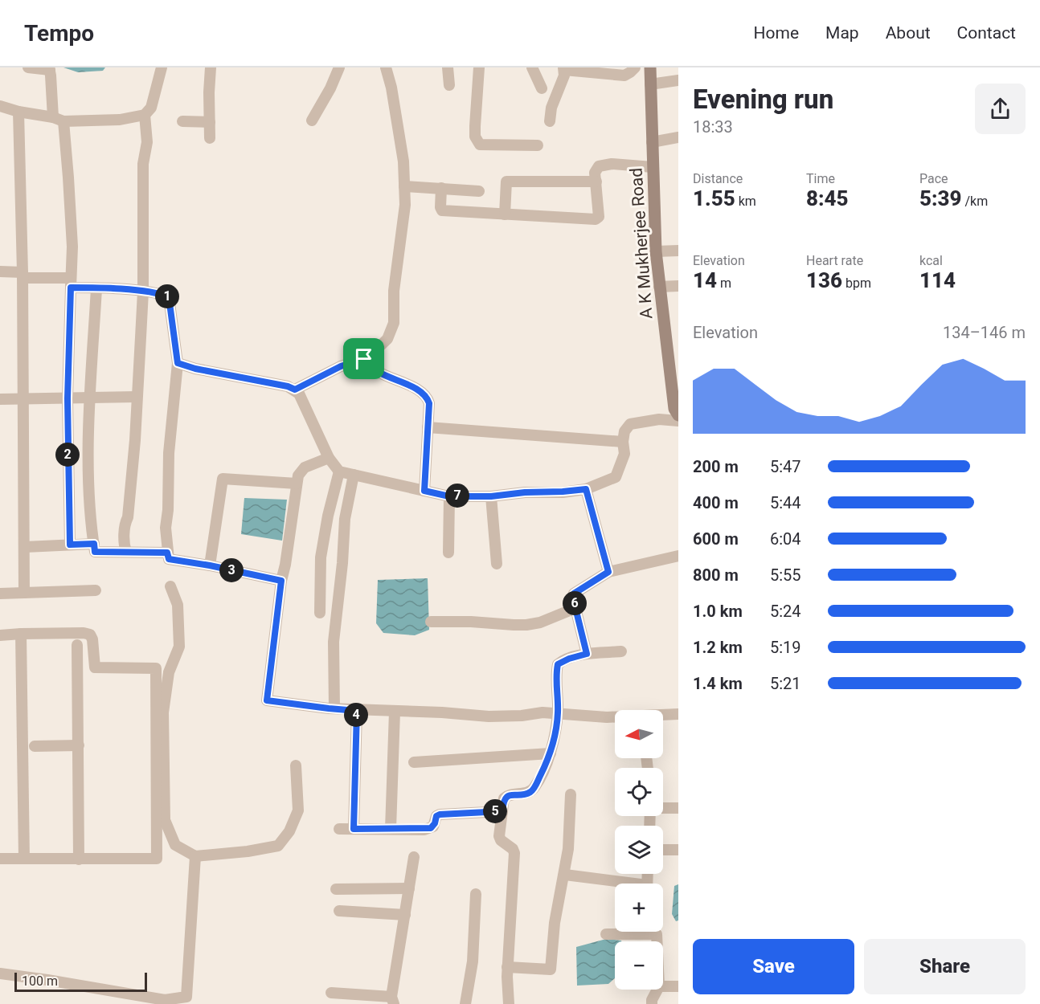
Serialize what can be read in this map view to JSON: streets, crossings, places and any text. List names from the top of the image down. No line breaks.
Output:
{"streets":{"street":["A K Mukherjee Road"]},"scale_bar":"100 m","north":"left","page":{"header":"Tempo","nav":["Home","Map","About","Contact"],"heading":["Evening run","18:33"],"stats":[["Distance","1.55 km"],["Time","8:45"],["Pace","5:39 /km"],["Elevation","14 m"],["Heart rate","136 bpm"],["kcal","114"]],"pins":["1","2","7","3","6","4","5"],"chart":["Elevation","134–146 m"],"list":[{"name":"200 m","note":"5:47"},{"name":"400 m","note":"5:44"},{"name":"600 m","note":"6:04"},{"name":"800 m","note":"5:55"},{"name":"1.0 km","note":"5:24"},{"name":"1.2 km","note":"5:19"},{"name":"1.4 km","note":"5:21"}],"map_buttons":["+","−"],"buttons":["Save","Share"],"scale":"100 m"}}
